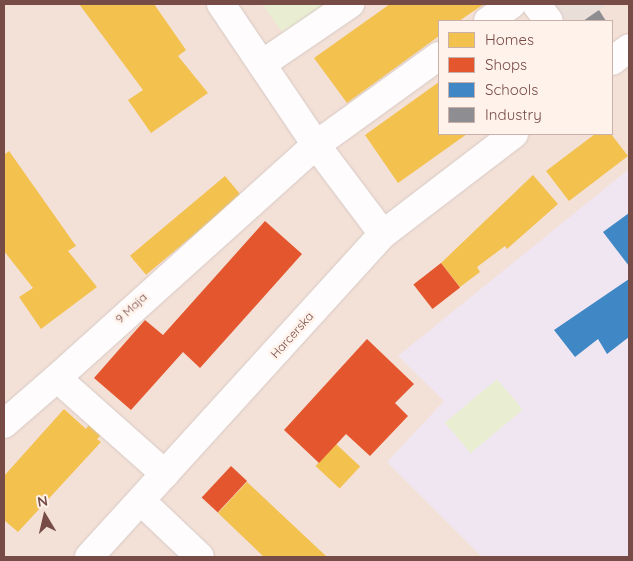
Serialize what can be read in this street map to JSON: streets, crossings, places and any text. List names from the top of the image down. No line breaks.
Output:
{"streets":{"street":["9 Maja","Harcerska"]},"legend":["Homes","Shops","Schools","Industry"],"north":"top"}
